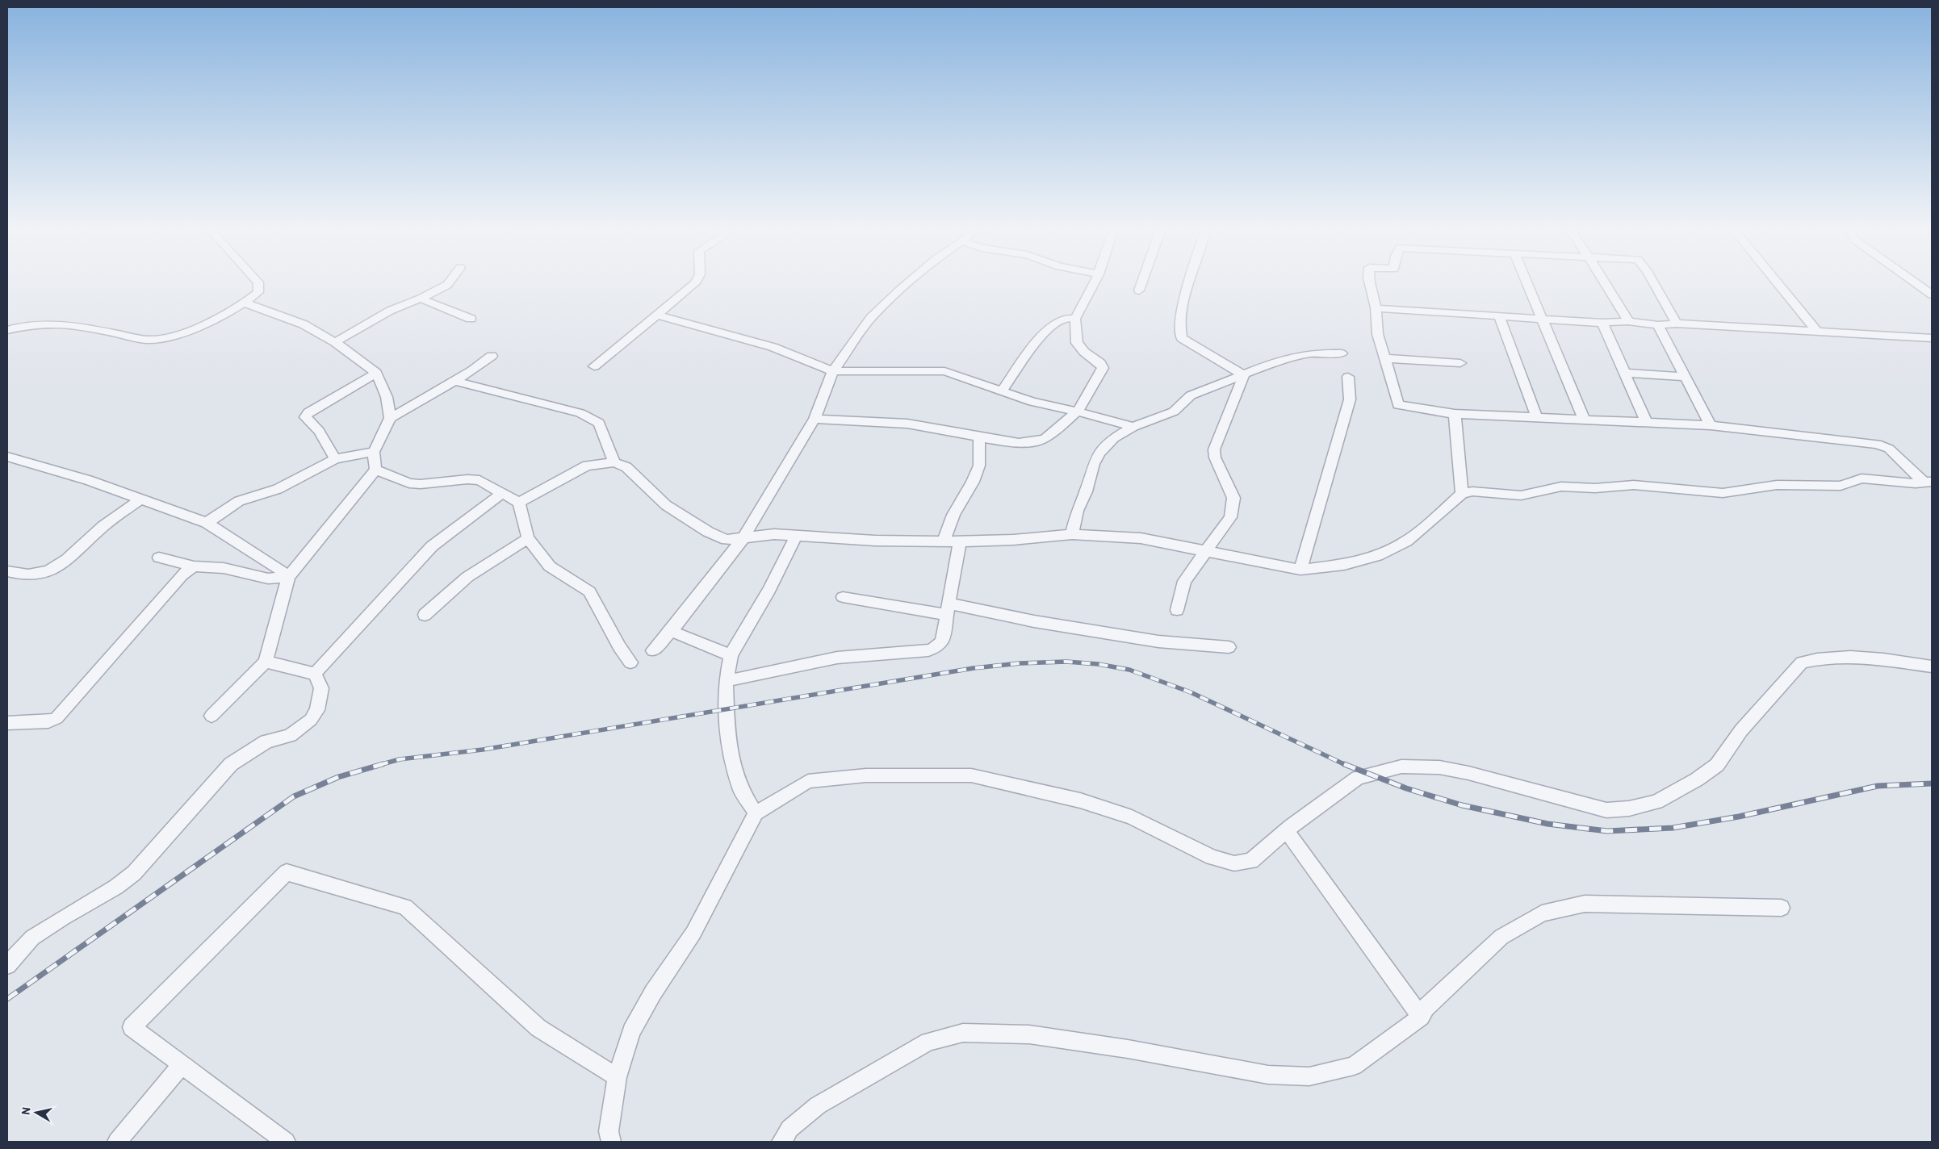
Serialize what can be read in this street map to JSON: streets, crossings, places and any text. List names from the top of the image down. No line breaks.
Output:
{"north":"left"}
